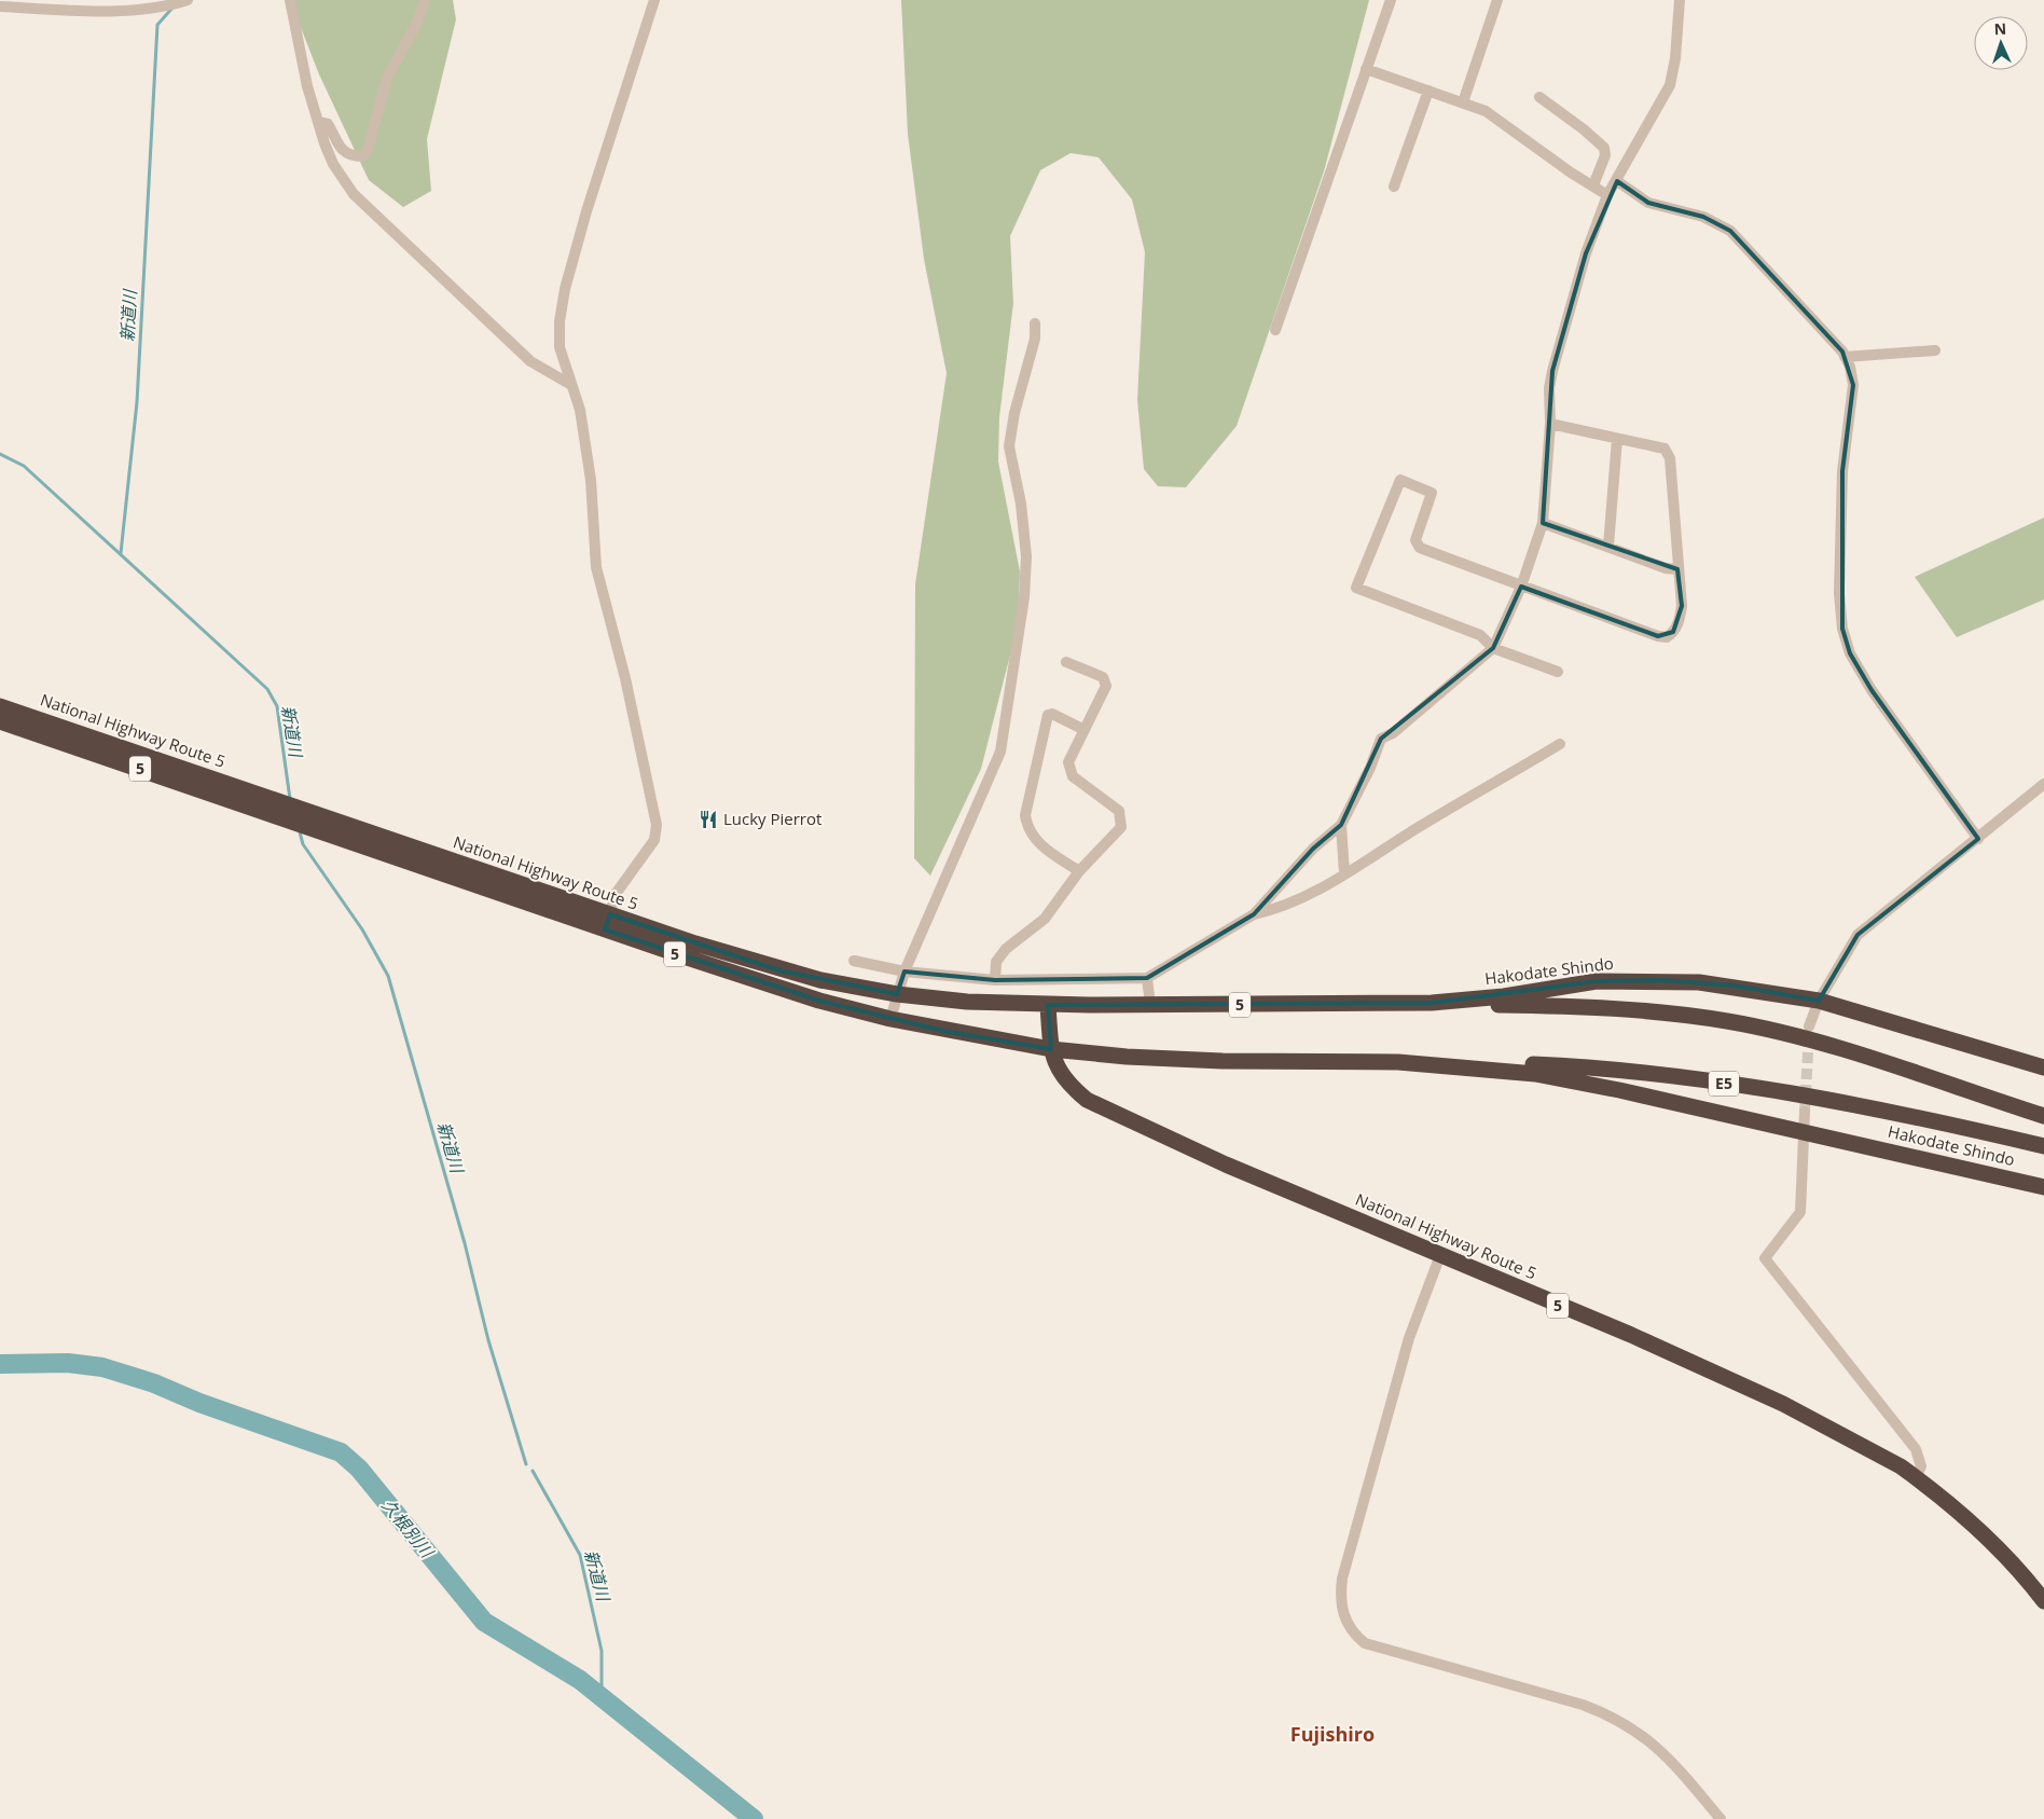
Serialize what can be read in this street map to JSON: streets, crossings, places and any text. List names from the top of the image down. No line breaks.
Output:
{"streets":{"highway":["National Highway Route 5","5","Hakodate Shindo","E5"]},"crossings":[["National Highway Route 5","Hakodate Shindo"],["Hakodate Shindo","E5"]],"districts":["Fujishiro"],"water":["新道川","久根別川"],"places":{"restaurant":["Lucky Pierrot"]},"north":"top"}
